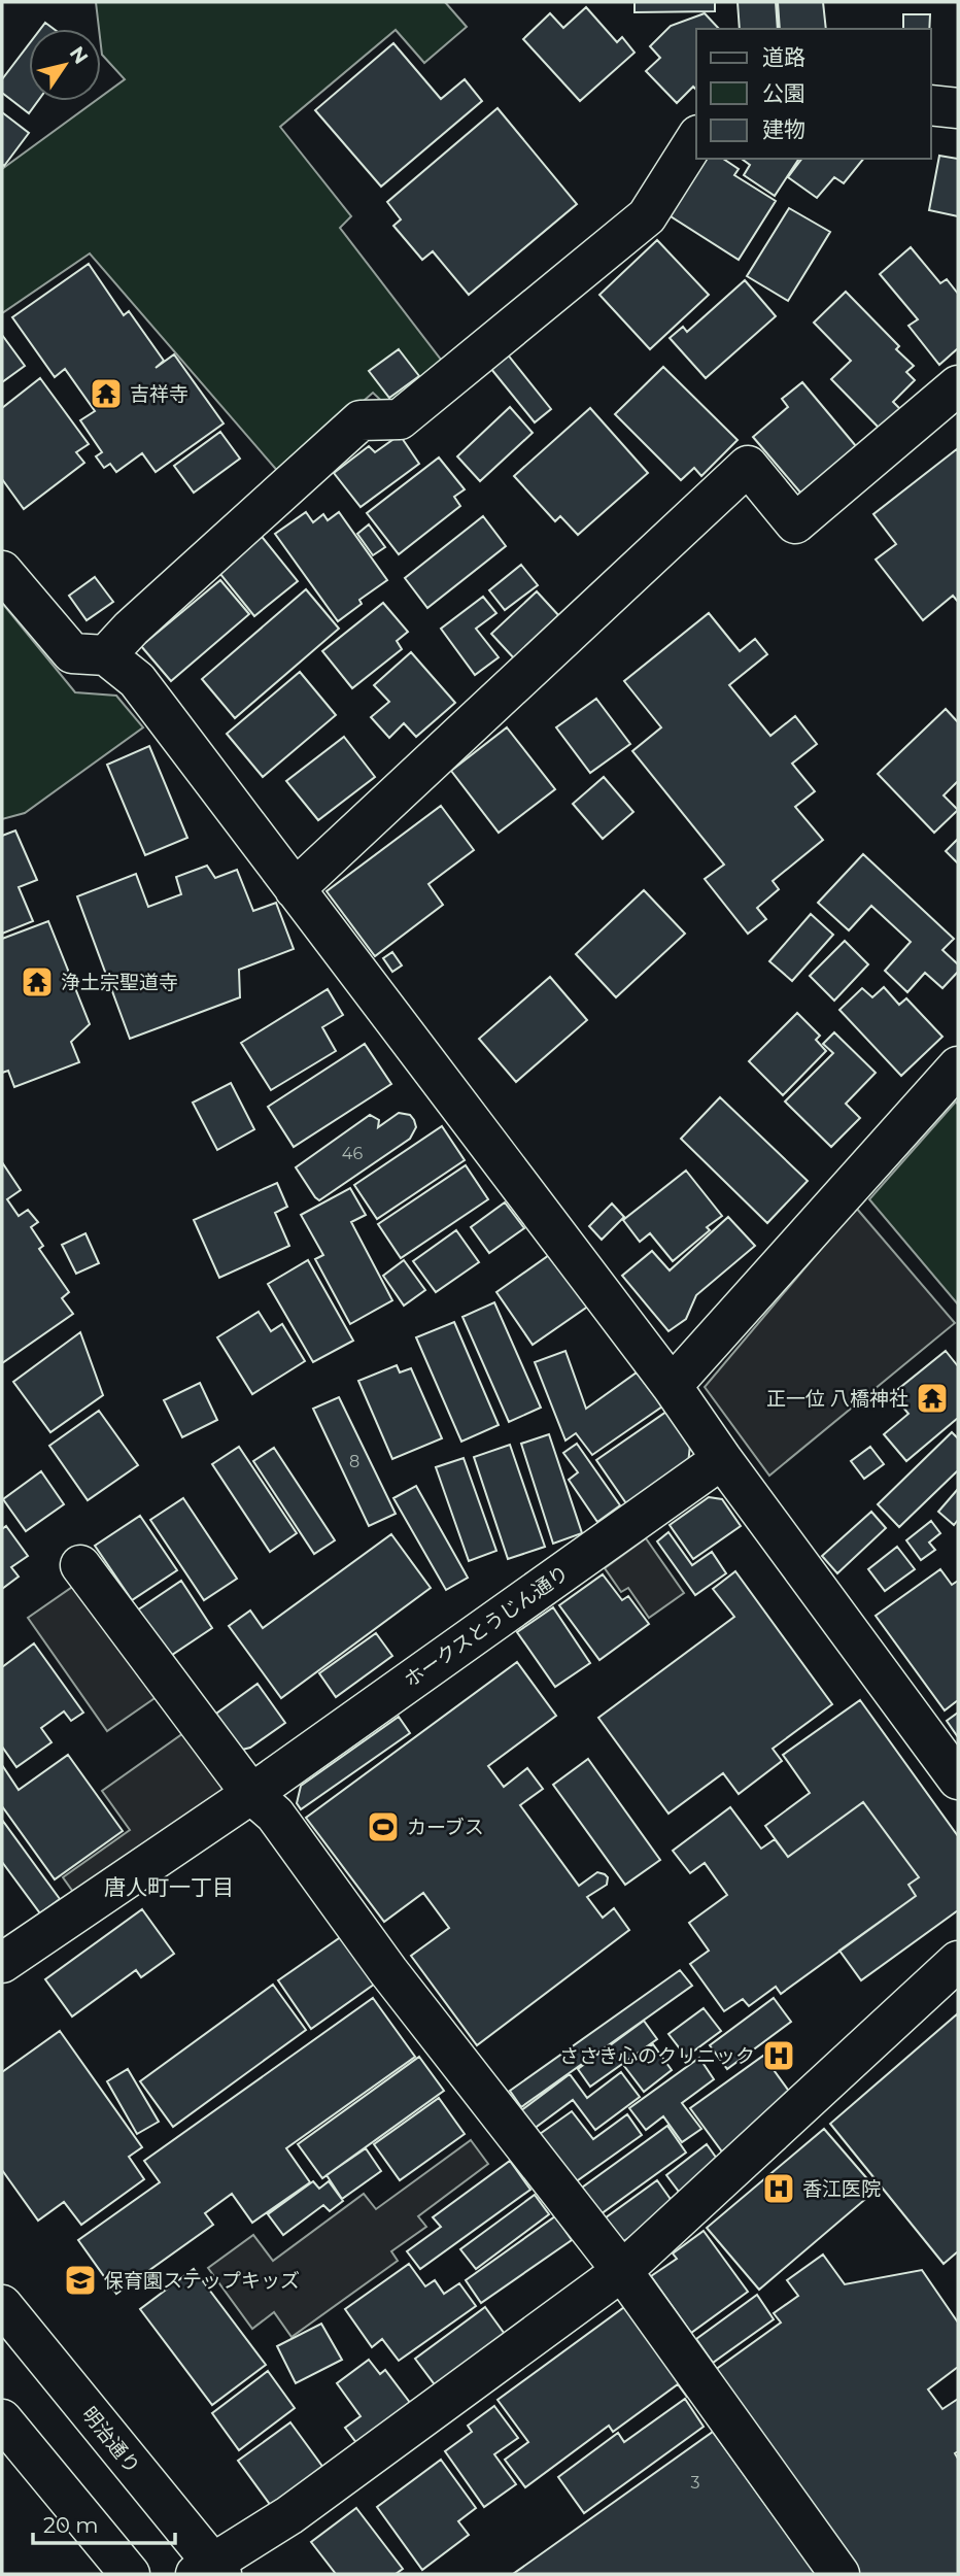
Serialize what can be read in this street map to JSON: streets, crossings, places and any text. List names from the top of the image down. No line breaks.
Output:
{"streets":{"street":["ホークスとうじん通り","明治通り"]},"districts":["唐人町一丁目"],"places":{"temple":["吉祥寺","浄土宗聖道寺","正一位 八橋神社"],"sports":["カーブス"],"hospital":["ささき心のクリニック","香江医院"],"school or university":["保育園ステップキッズ"]},"house_numbers":["46","8","3"],"legend":["道路","公園","建物"],"scale_bar":"20 m","north":"top right"}
